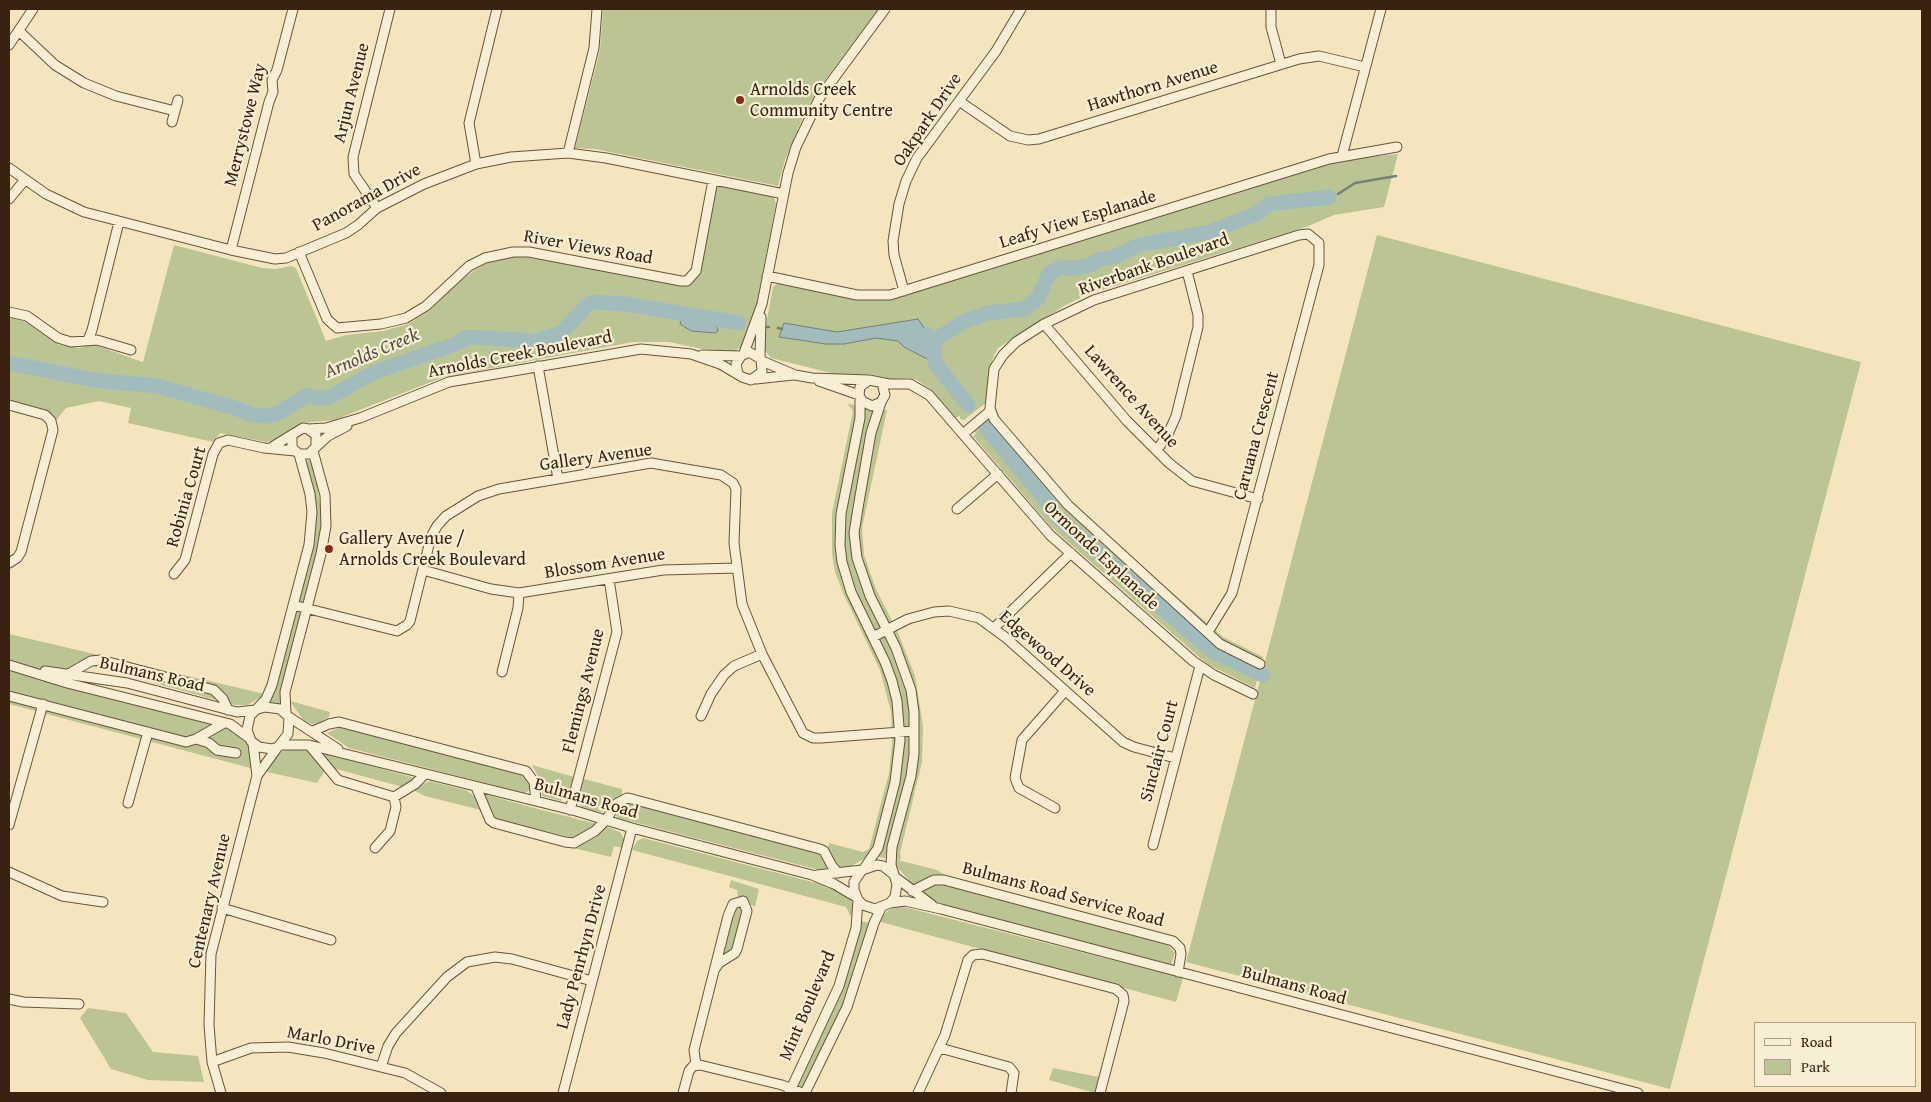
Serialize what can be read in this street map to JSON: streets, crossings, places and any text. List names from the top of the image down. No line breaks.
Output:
{"streets":{"street":["Hawthorn Avenue","Arjun Avenue","Oakpark Drive","Merrystowe Way","Panorama Drive","Leafy View Esplanade","River Views Road","Riverbank Boulevard","Arnolds Creek Boulevard","Lawrence Avenue","Caruana Crescent","Gallery Avenue","Robinia Court","Ormonde Esplanade","Blossom Avenue","Edgewood Drive","Bulmans Road","Flemings Avenue","Sinclair Court","Bulmans Road Service Road","Centenary Avenue","Lady Penrhyn Drive","Mint Boulevard","Marlo Drive"]},"crossings":[["Hawthorn Avenue","Oakpark Drive"],["Arjun Avenue","Panorama Drive"],["Oakpark Drive","Leafy View Esplanade"],["Merrystowe Way","Panorama Drive"],["Panorama Drive","River Views Road"],["Riverbank Boulevard","Lawrence Avenue"],["Riverbank Boulevard","Caruana Crescent"],["Arnolds Creek Boulevard","Robinia Court"],["Lawrence Avenue","Caruana Crescent"],["Gallery Avenue","Blossom Avenue"],["Ormonde Esplanade","Sinclair Court"],["Blossom Avenue","Flemings Avenue"],["Edgewood Drive","Sinclair Court"],["Bulmans Road","Flemings Avenue"],["Bulmans Road","Bulmans Road Service Road"],["Bulmans Road","Centenary Avenue"],["Bulmans Road","Lady Penrhyn Drive"],["Bulmans Road","Mint Boulevard"],["Centenary Avenue","Marlo Drive"]],"water":["Arnolds Creek"],"places":["Arnolds Creek Community Centre","Gallery Avenue / Arnolds Creek Boulevard"],"legend":["Road","Park"]}
